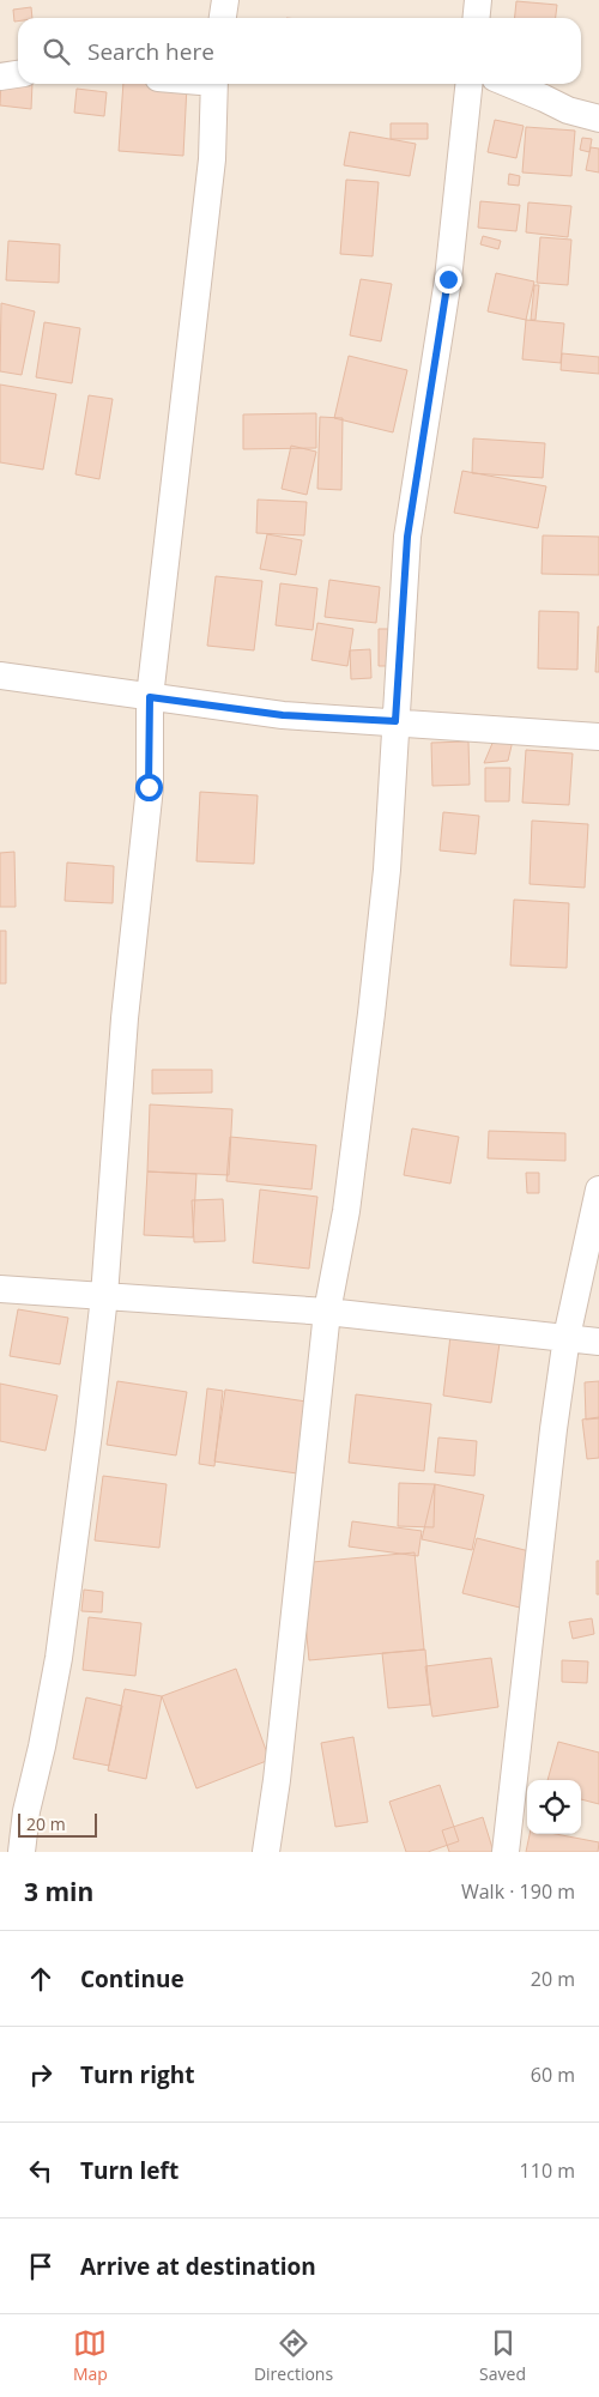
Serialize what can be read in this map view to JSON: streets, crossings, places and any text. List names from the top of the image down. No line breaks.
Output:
{"scale_bar":"20 m","page":{"search":"Search here","scale":"20 m","heading":["3 min","Walk · 190 m"],"list":[["Continue","20 m"],["Turn right","60 m"],["Turn left","110 m"],"Arrive at destination"],"nav":["Map","Directions","Saved"]}}
